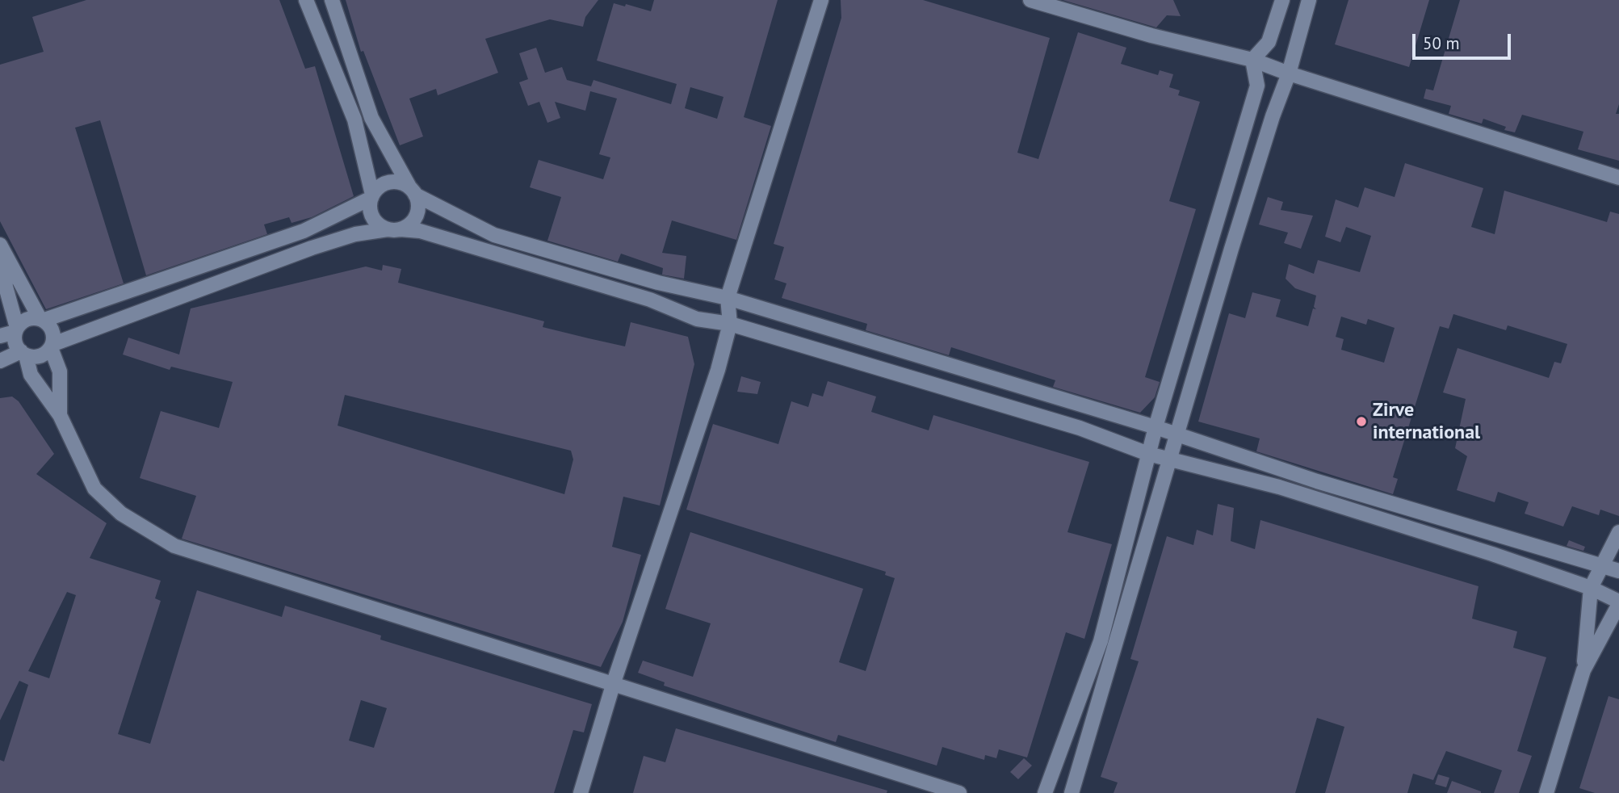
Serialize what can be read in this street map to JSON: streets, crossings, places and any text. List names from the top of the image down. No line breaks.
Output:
{"places":["Zirve international"],"scale_bar":"50 m"}
